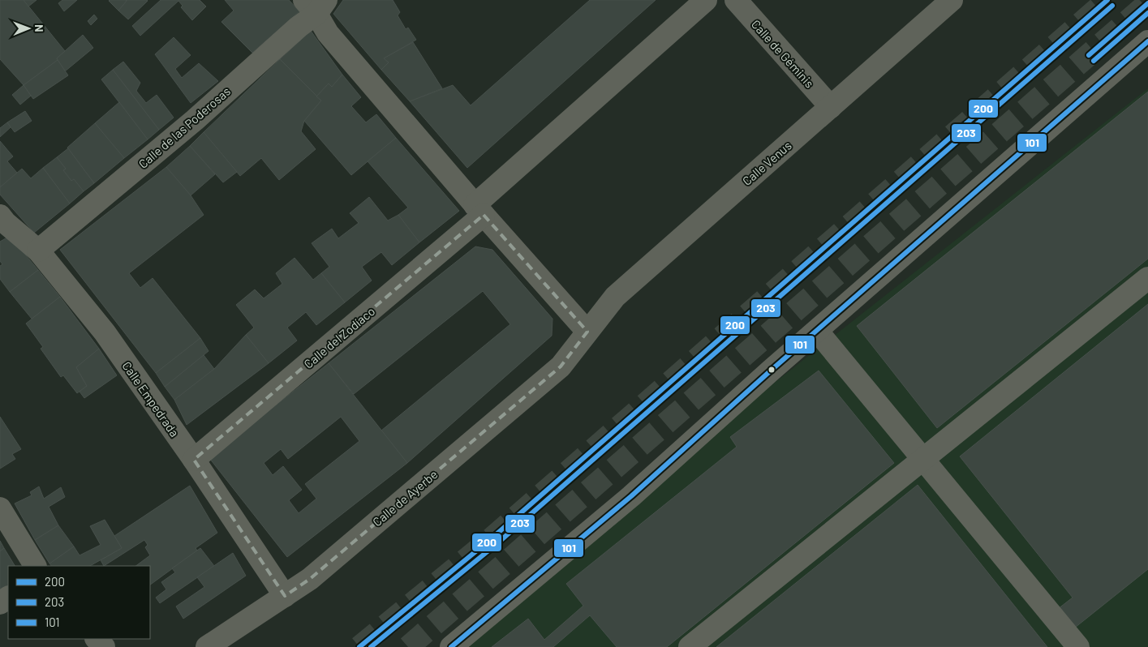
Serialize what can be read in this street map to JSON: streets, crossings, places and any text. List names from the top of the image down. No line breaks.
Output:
{"streets":{"street":["Calle de Géminis","Calle de las Poderosas","Calle Venus","Calle del Zodíaco","Calle Empedrada","Calle de Ayerbe"]},"crossings":[["Calle de Géminis","Calle Venus"],["Calle de las Poderosas","Calle Empedrada"],["Calle Venus","Calle de Ayerbe"],["Calle del Zodíaco","Calle Empedrada"],["Calle Empedrada","Calle de Ayerbe"]],"lines":["transit line 200","transit line 203","transit line 101"],"legend":["200","203","101"],"north":"right"}
